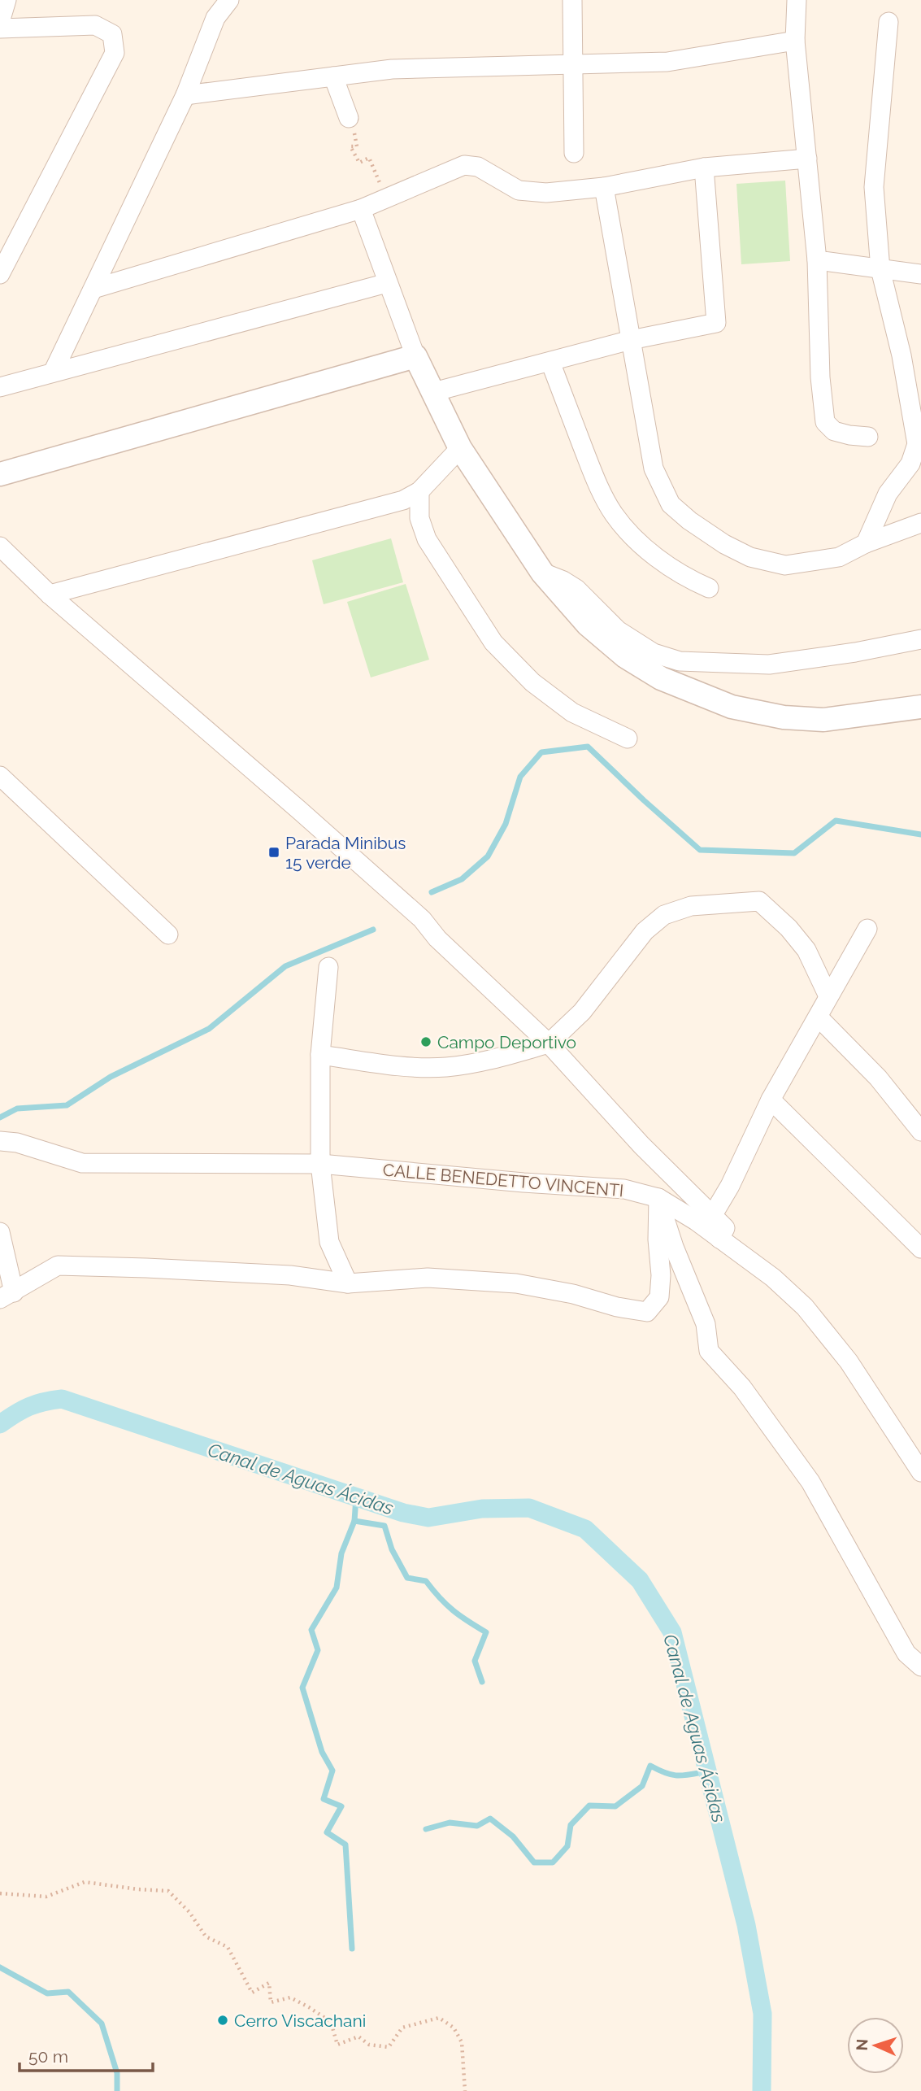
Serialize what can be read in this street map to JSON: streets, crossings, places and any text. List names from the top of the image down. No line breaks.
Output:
{"streets":{"street":["CALLE BENEDETTO VINCENTI"]},"water":["Canal de Aguas Ácidas"],"places":{"transit":["Parada Minibus 15 verde"],"other":["Campo Deportivo","Cerro Viscachani"]},"scale_bar":"50 m","north":"left"}
